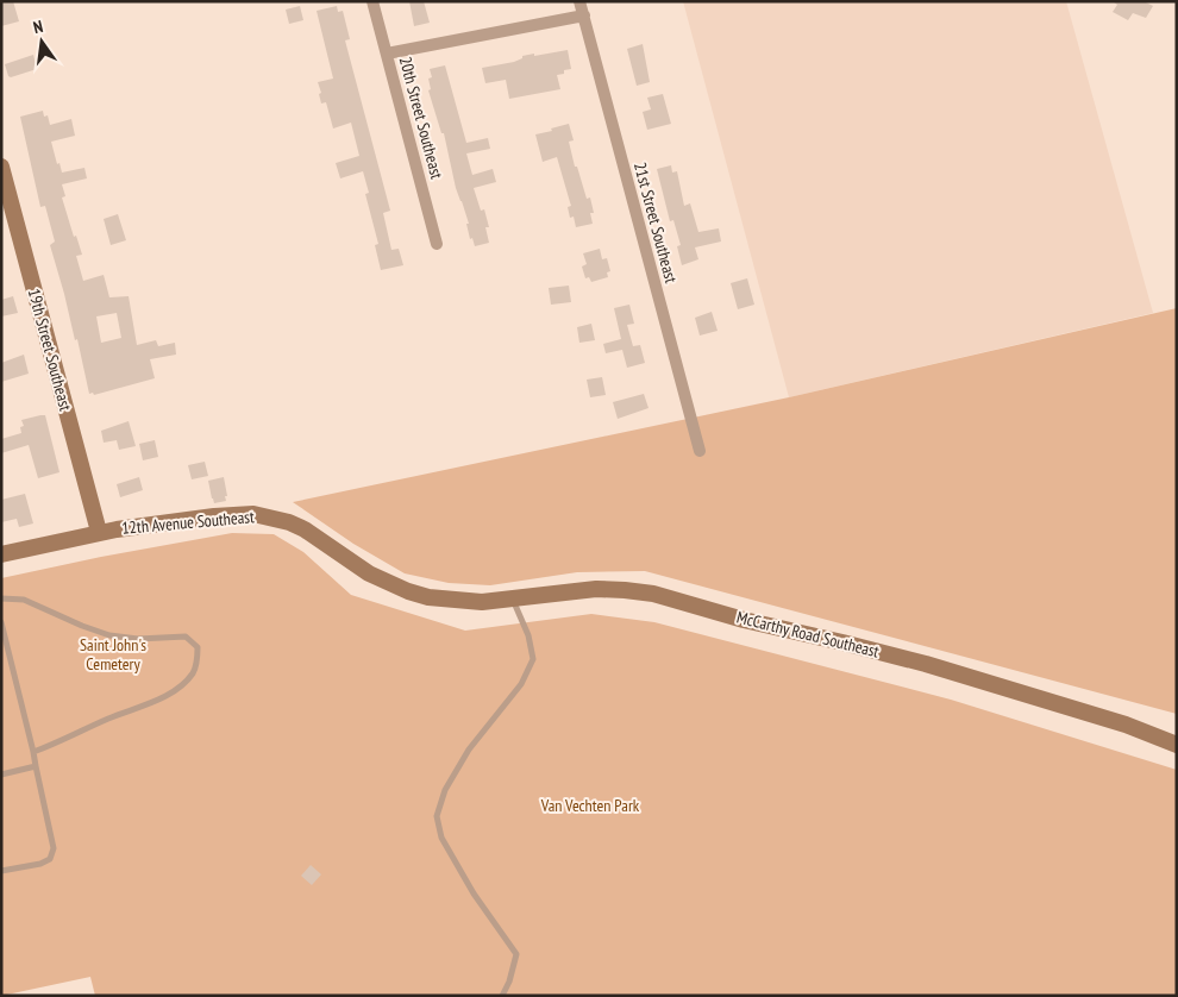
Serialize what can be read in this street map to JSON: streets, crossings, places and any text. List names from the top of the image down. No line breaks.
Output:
{"streets":{"street":["20th Street Southeast","21st Street Southeast","19th Street Southeast","12th Avenue Southeast","McCarthy Road Southeast"]},"crossings":[["19th Street Southeast","12th Avenue Southeast"],["12th Avenue Southeast","McCarthy Road Southeast"]],"parks":["Saint John's Cemetery","Van Vechten Park"],"north":"top"}
